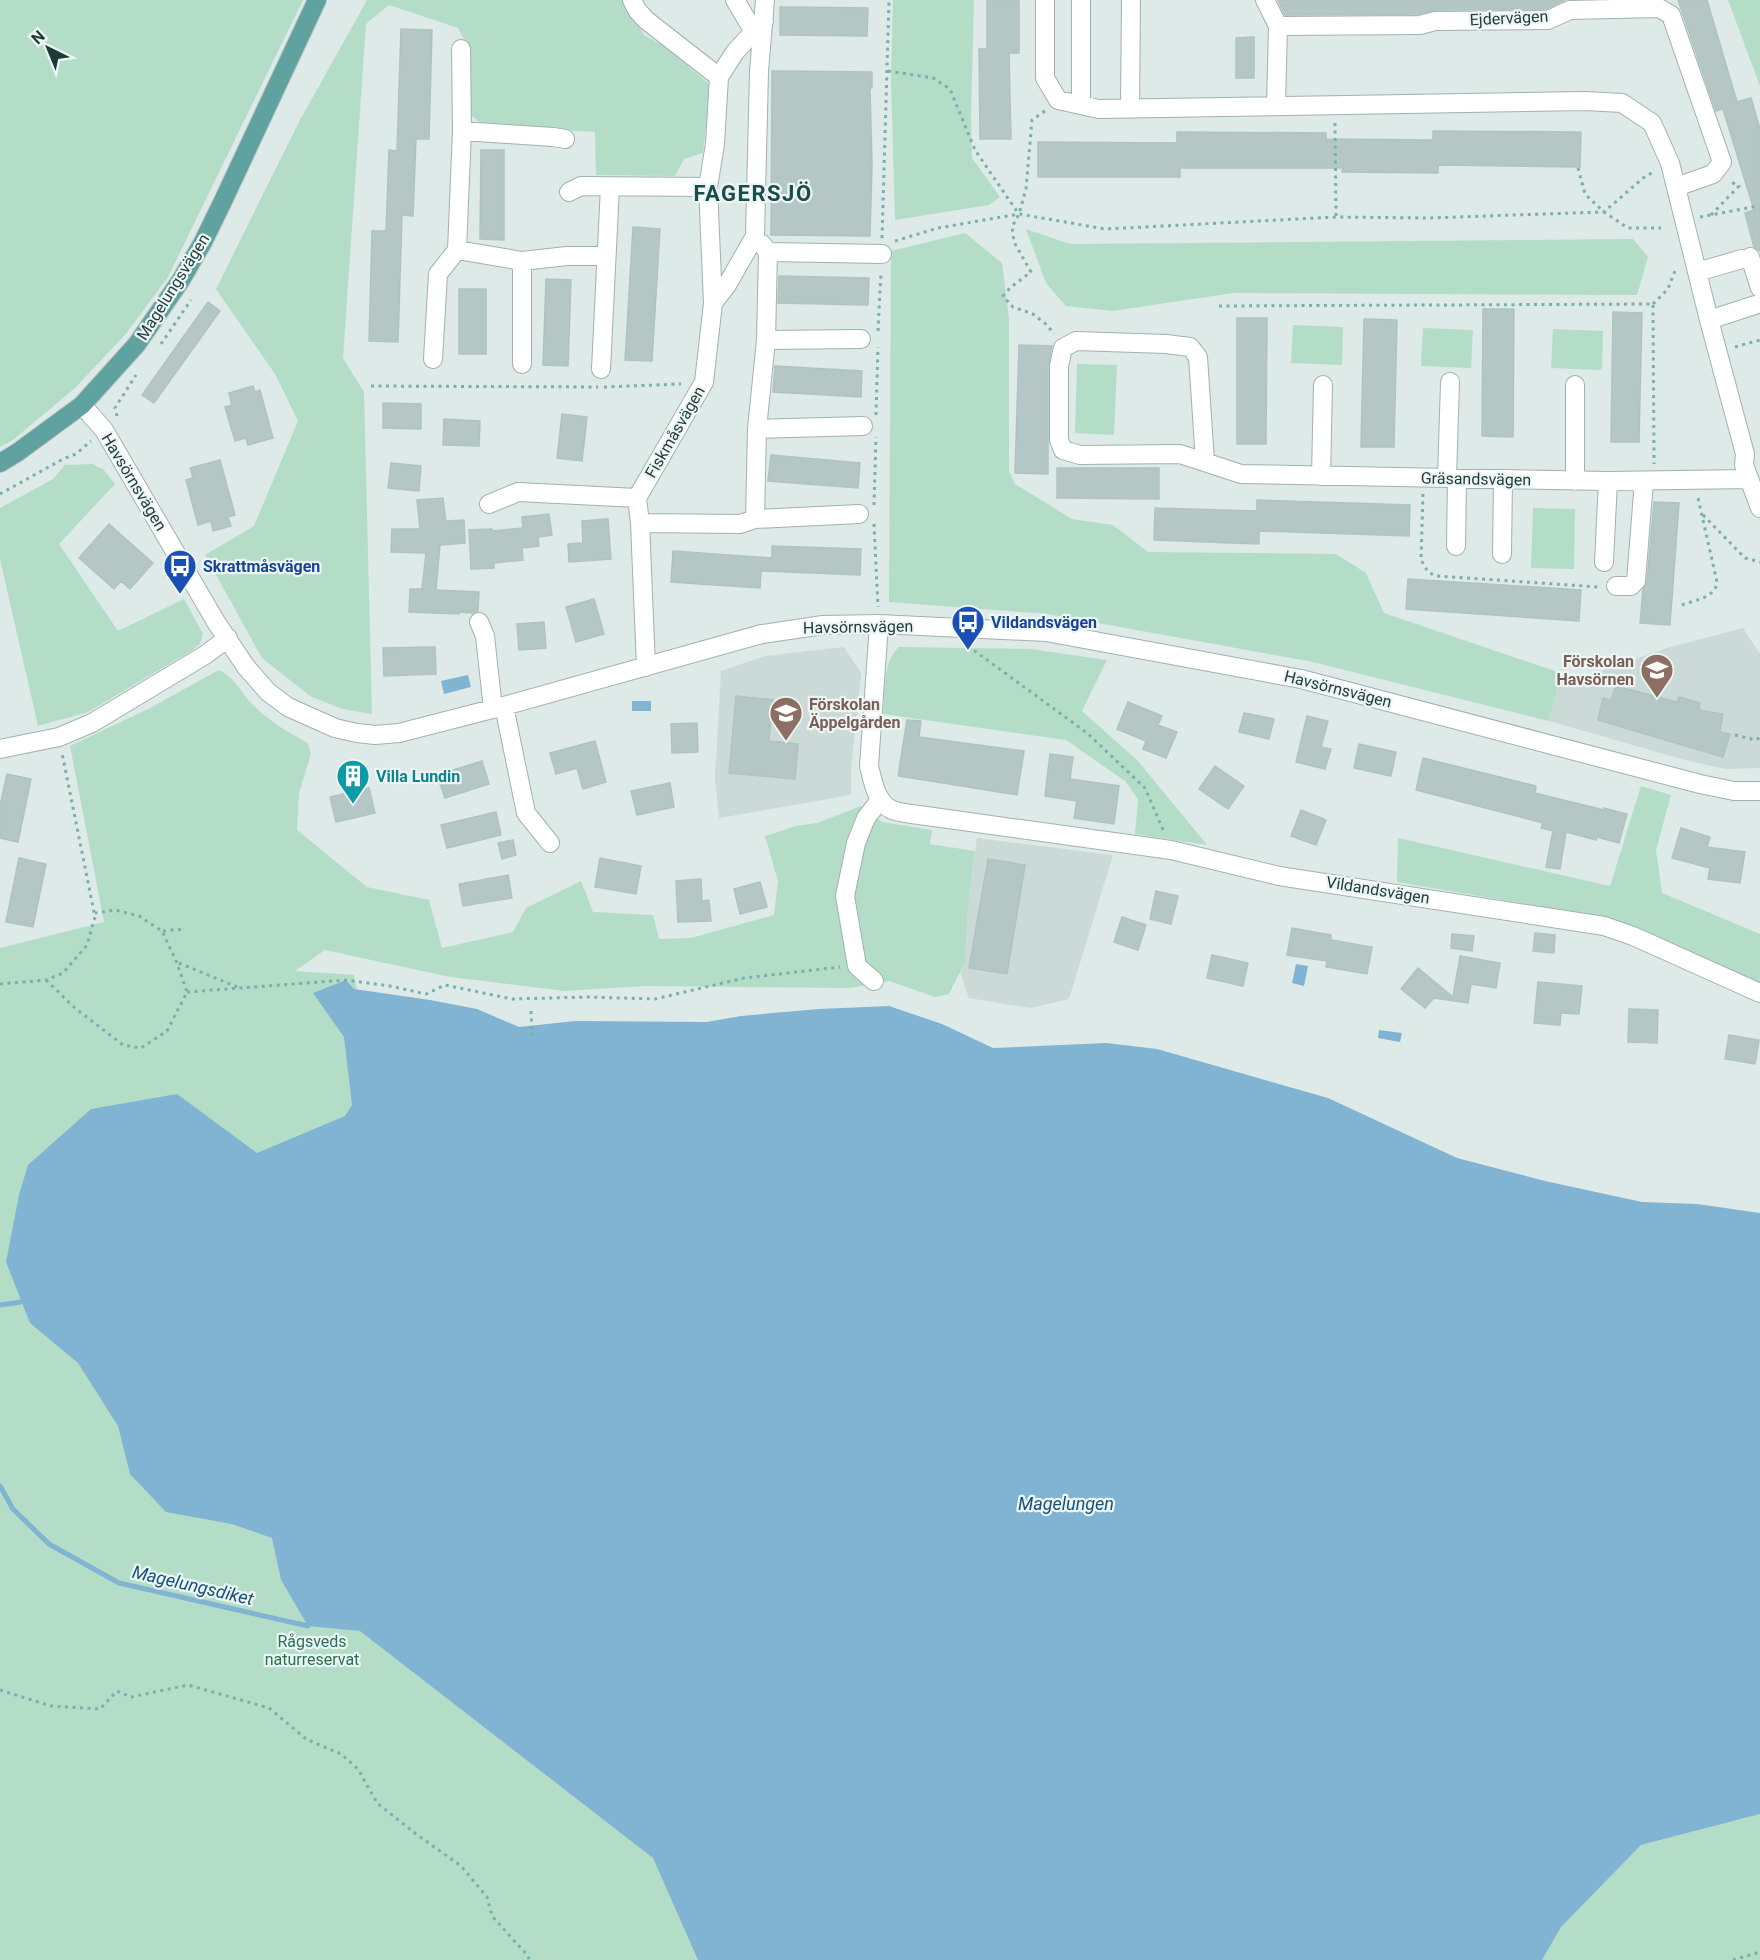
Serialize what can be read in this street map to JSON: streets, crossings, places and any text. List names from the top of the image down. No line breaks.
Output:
{"streets":{"main road":["Magelungsvägen"],"street":["Ejdervägen","Fiskmåsvägen","Gräsandsvägen","Havsörnsvägen","Vildandsvägen"]},"crossings":[["Magelungsvägen","Havsörnsvägen"],["Fiskmåsvägen","Havsörnsvägen"]],"districts":["FAGERSJÖ"],"water":["Magelungen","Magelungsdiket"],"parks":["Rågsveds naturreservat"],"places":{"bus stop":["Skrattmåsvägen","Vildandsvägen"],"school or university":["Förskolan Havsörnen","Förskolan Äppelgården"],"building":["Villa Lundin"]},"north":"top left"}
